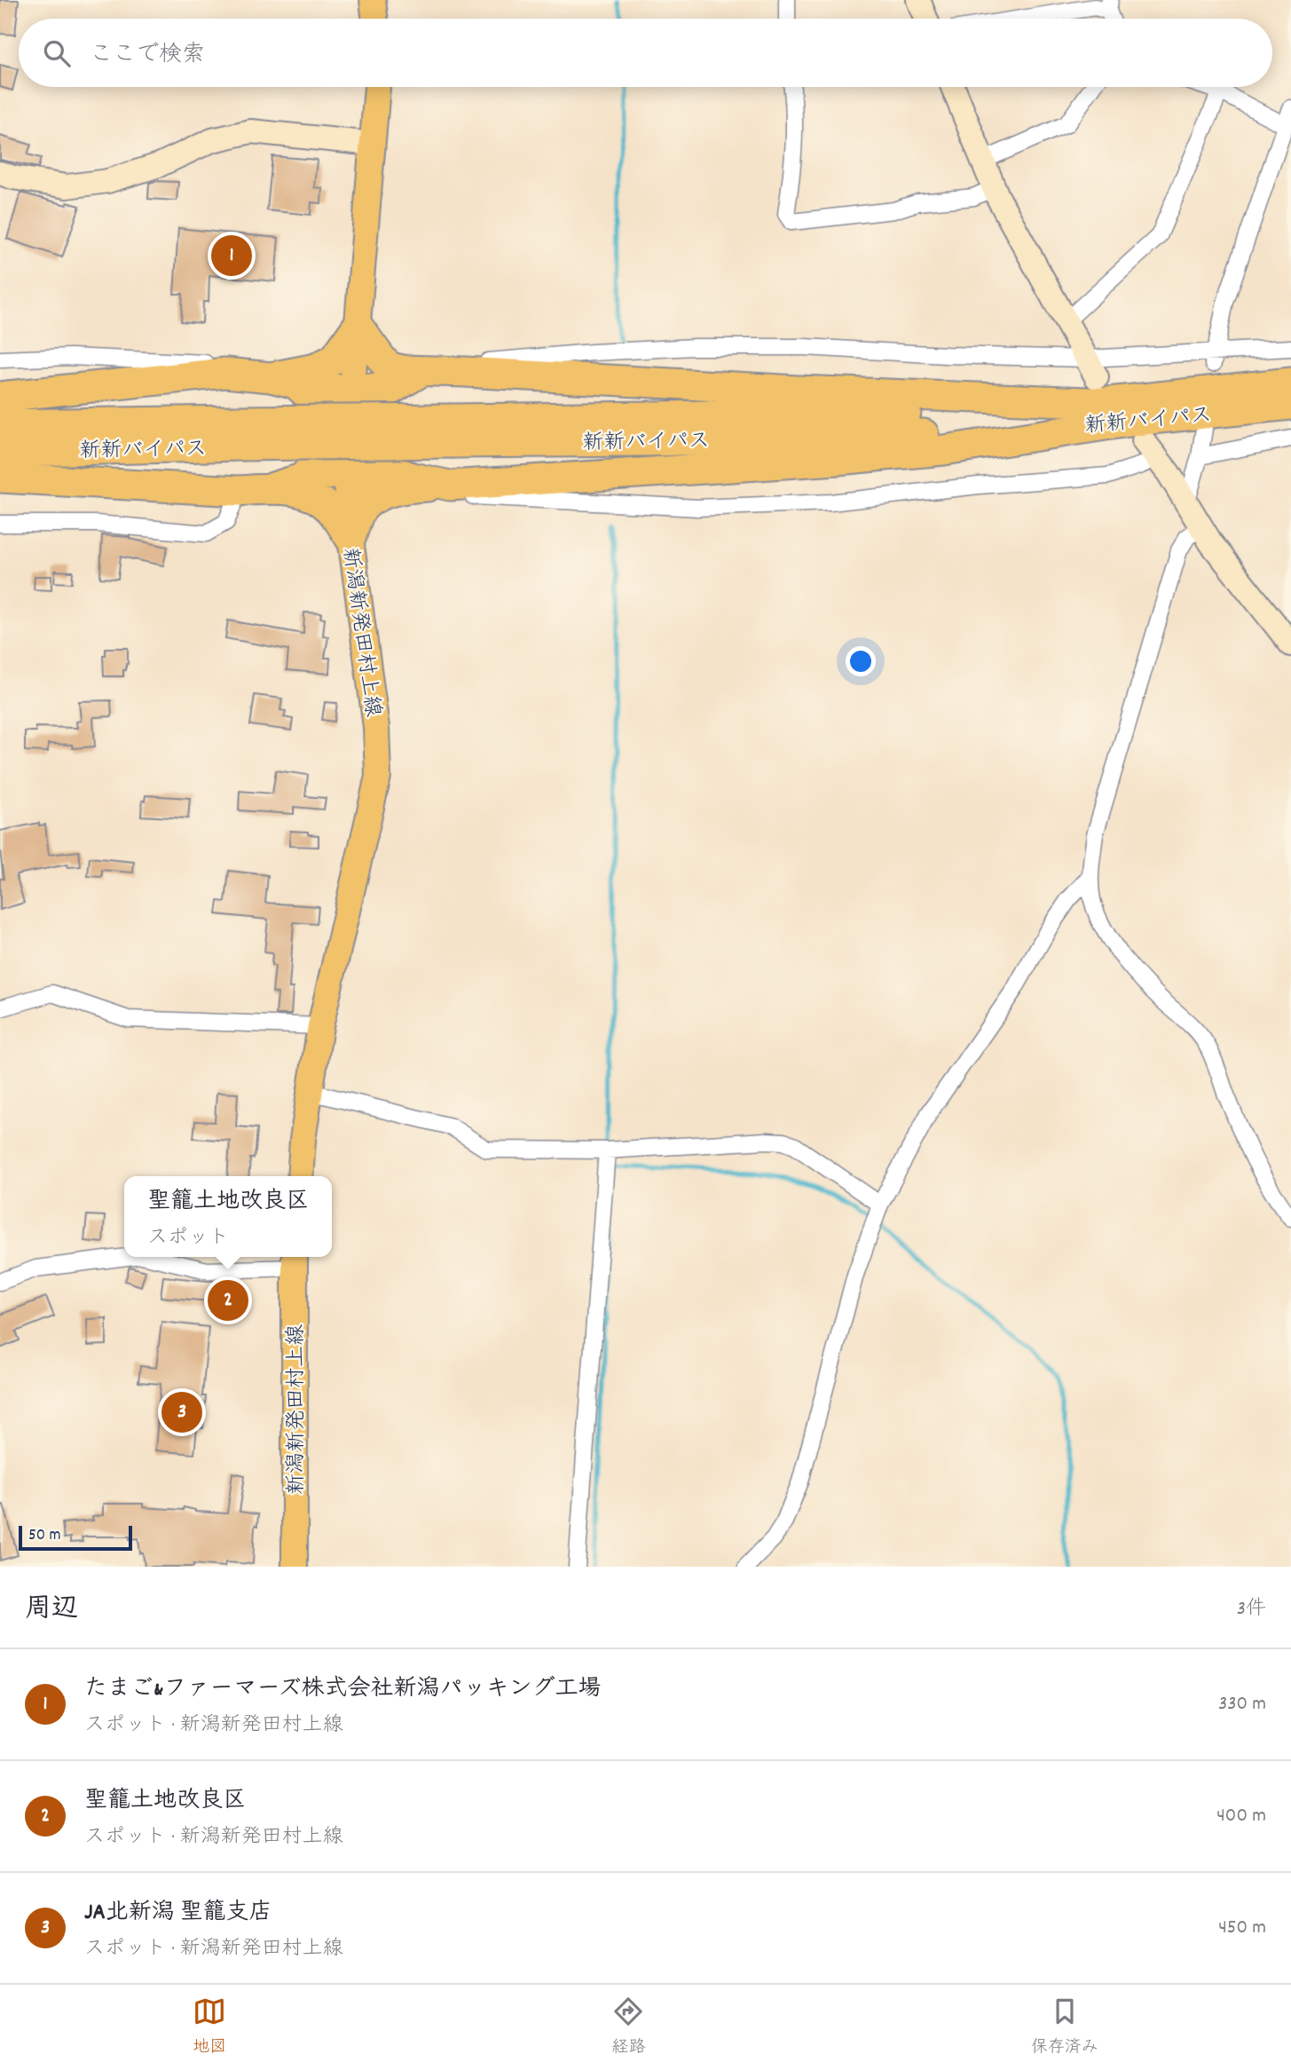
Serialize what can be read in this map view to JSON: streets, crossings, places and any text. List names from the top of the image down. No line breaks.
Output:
{"streets":{"highway":["新新バイパス"],"main road":["新潟新発田村上線"]},"scale_bar":"50 m","page":{"search":"ここで検索","pins":["1","2","3"],"popup":["聖籠土地改良区","スポット"],"scale":"50 m","heading":["周辺","3件"],"list":[{"mark":"1","name":"たまご&ファーマーズ株式会社新潟パッキング工場","note":"スポット · 新潟新発田村上線","value":"330 m"},{"mark":"2","name":"聖籠土地改良区","note":"スポット · 新潟新発田村上線","value":"400 m"},{"mark":"3","name":"JA北新潟 聖籠支店","note":"スポット · 新潟新発田村上線","value":"450 m"}],"nav":["地図","経路","保存済み"]}}
